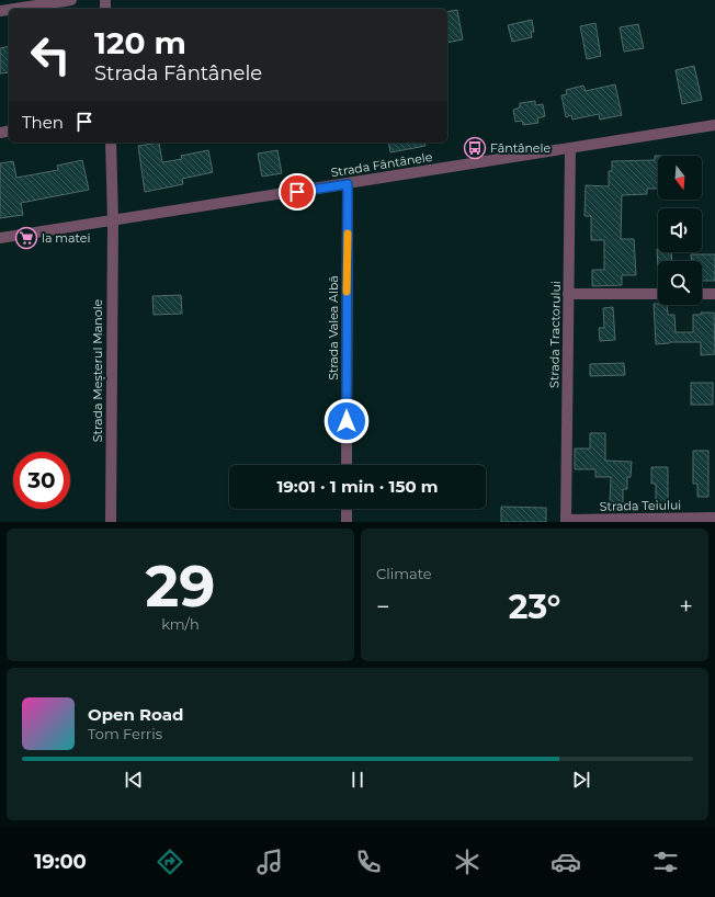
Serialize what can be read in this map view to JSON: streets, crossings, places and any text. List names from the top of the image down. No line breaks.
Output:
{"streets":{"street":["Strada Fântânele","Strada Valea Albă","Strada Tractorului","Strada Meșterul Manole","Strada Teiului"]},"crossings":[["Strada Fântânele","Strada Valea Albă"],["Strada Fântânele","Strada Tractorului"],["Strada Fântânele","Strada Meșterul Manole"],["Strada Tractorului","Strada Teiului"]],"places":{"bus stop":["Fântânele"],"supermarket":["la matei"]},"north":"bottom","page":{"turn":["120 m","Strada Fântânele"],"then":"Then","limit":"30","trip":"19:01 · 1 min · 150 m","tile":[["29","km/h"],"Climate"],"heat":["−","23°","+"],"song":["Open Road","Tom Ferris"],"tabs":"19:00"}}
